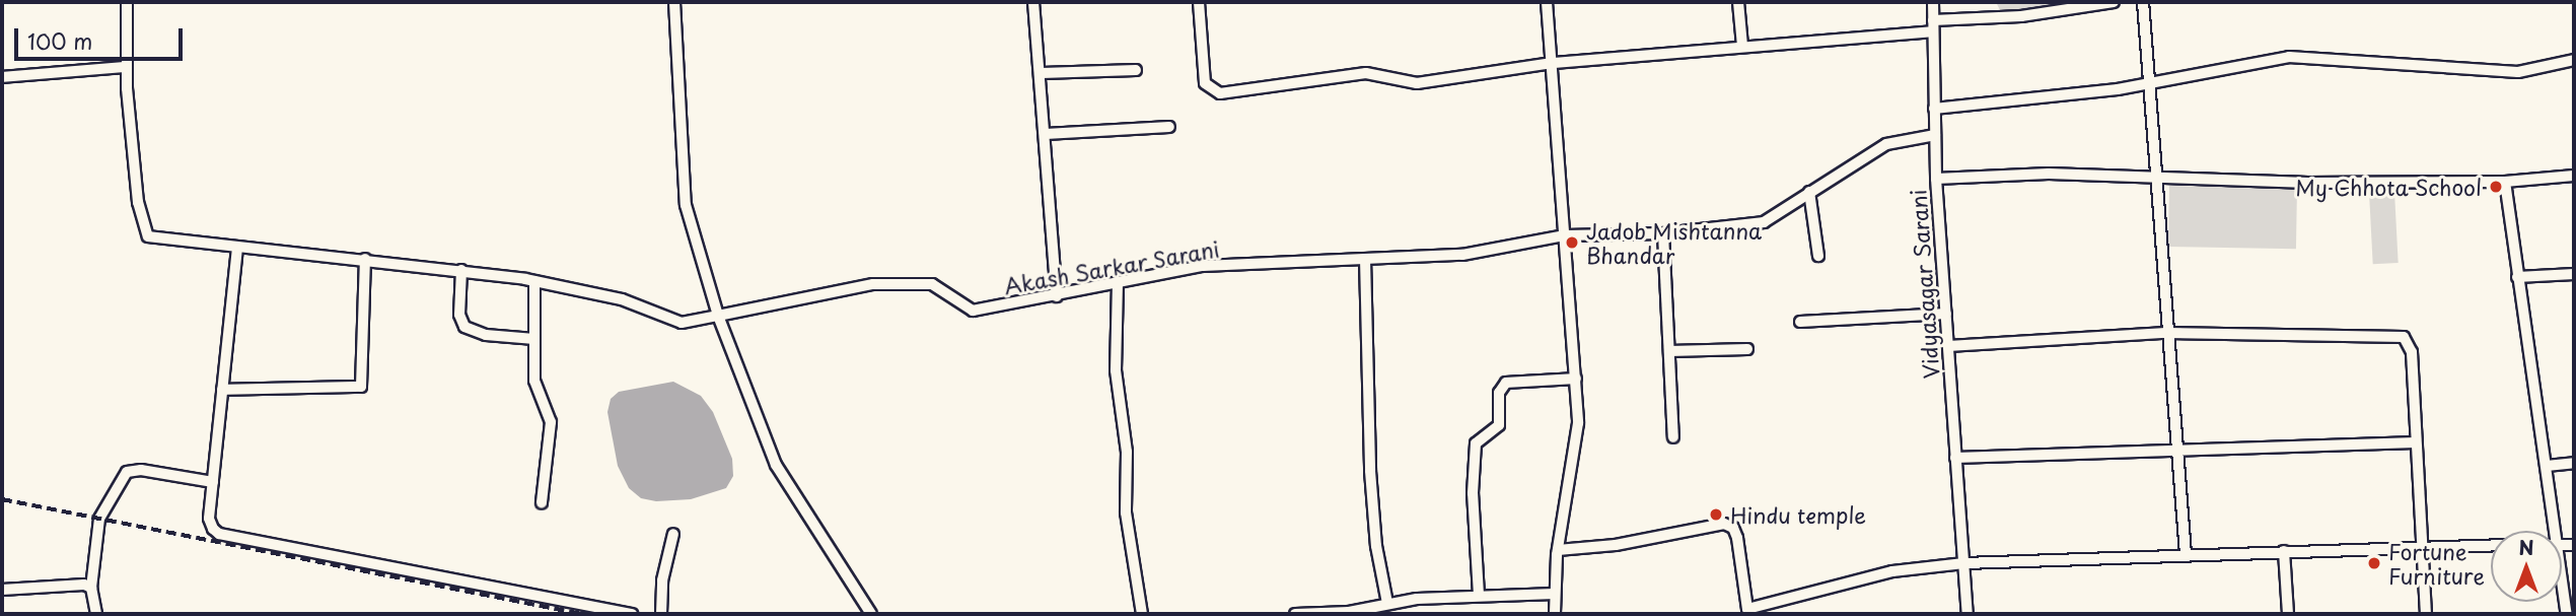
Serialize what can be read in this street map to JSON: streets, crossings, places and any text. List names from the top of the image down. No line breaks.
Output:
{"streets":{"street":["Akash Sarkar Sarani","Vidyasagar Sarani"]},"crossings":[["Akash Sarkar Sarani","Vidyasagar Sarani"]],"places":["My Chhota School","Jadob Mishtanna Bhandar","Hindu temple","Fortune Furniture"],"scale_bar":"100 m","north":"top"}
